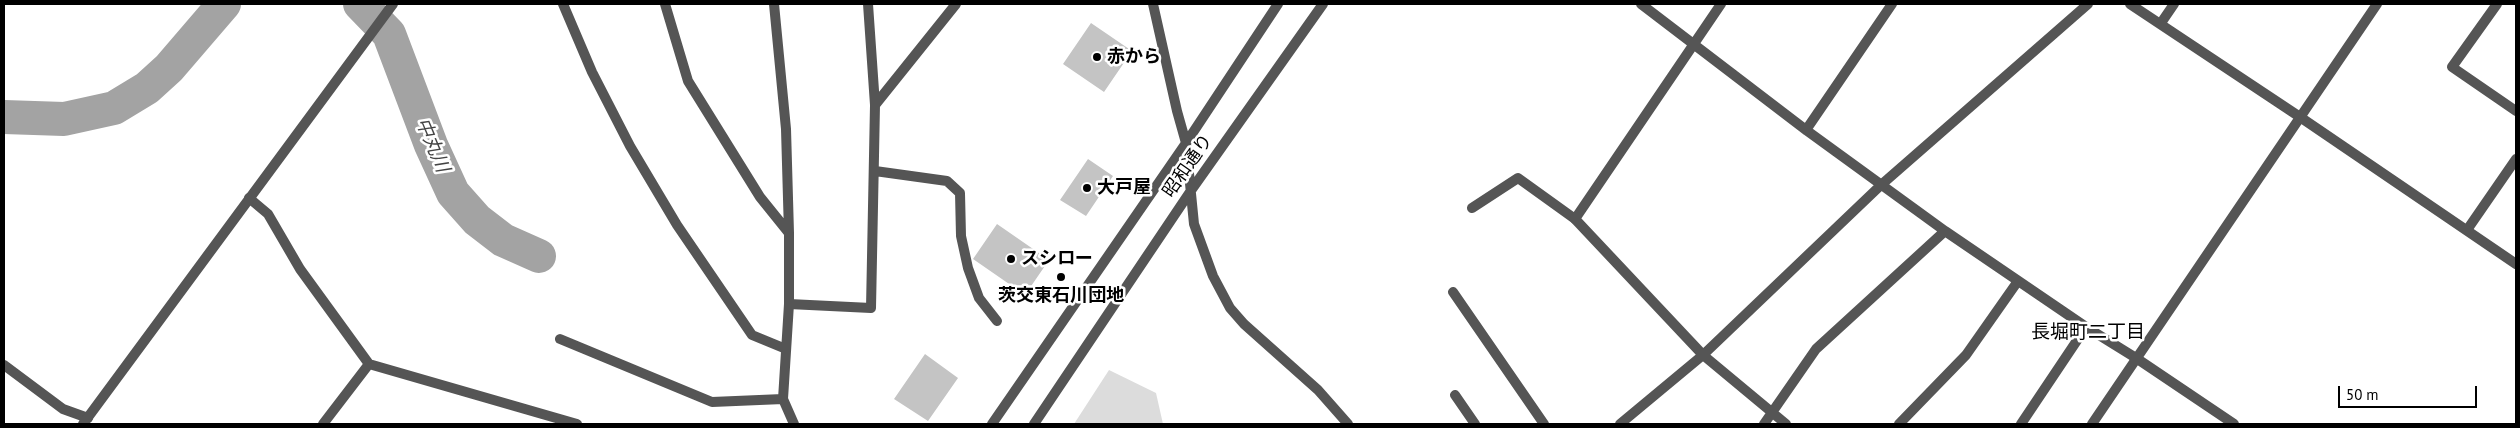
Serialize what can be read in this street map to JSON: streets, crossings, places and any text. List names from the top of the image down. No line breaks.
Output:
{"streets":{"street":["昭和通り"]},"districts":["長堀町二丁目"],"water":["中丸川"],"places":["赤から","大戸屋","スシロー","茨交東石川団地"],"scale_bar":"50 m"}
